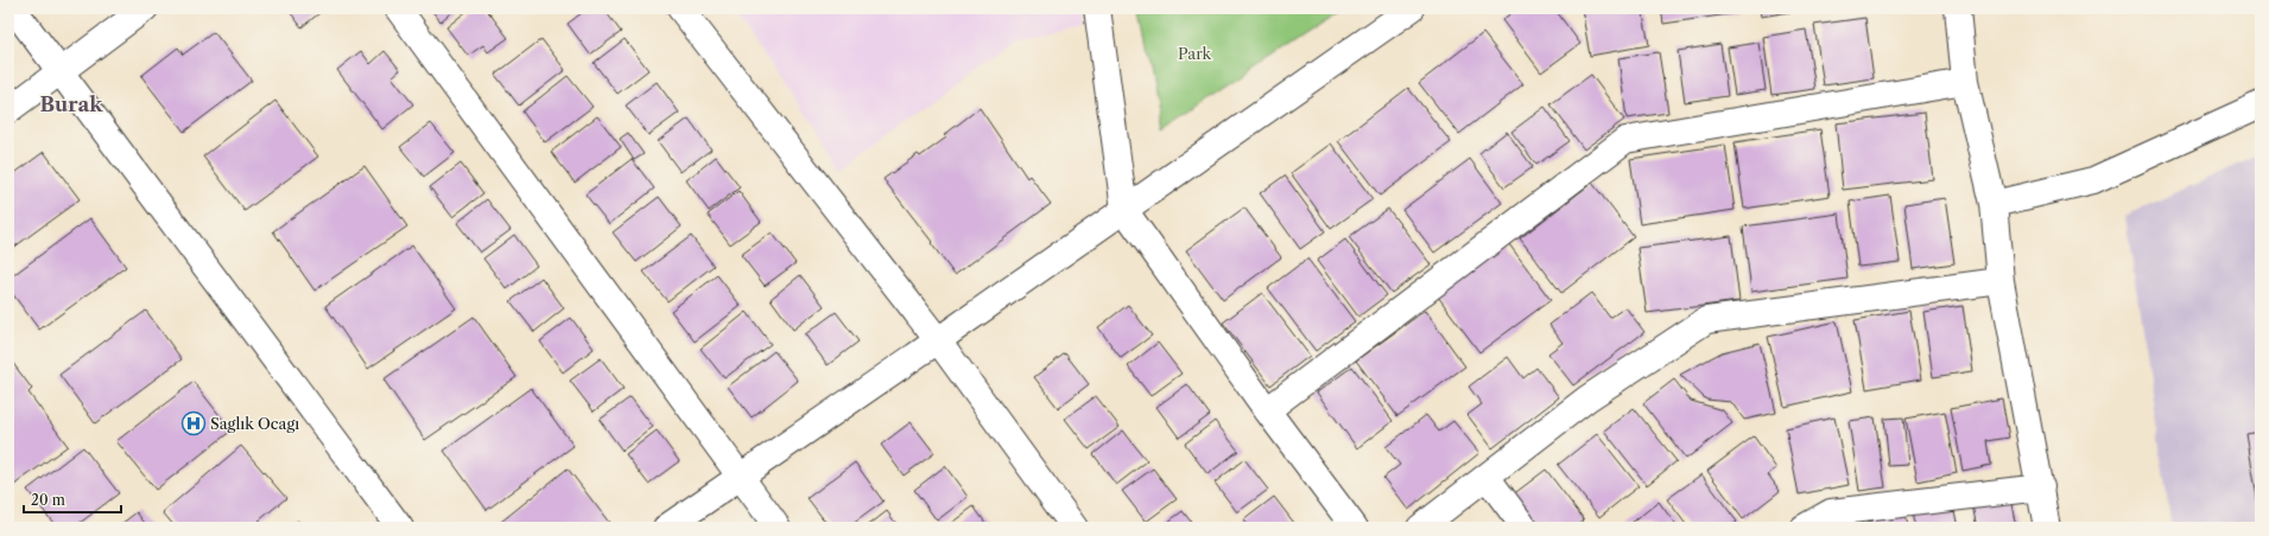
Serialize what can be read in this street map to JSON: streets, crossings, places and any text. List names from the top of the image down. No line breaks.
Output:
{"districts":["Burak"],"parks":["Park"],"places":{"hospital":["Saglık Ocagı"]},"scale_bar":"20 m"}
